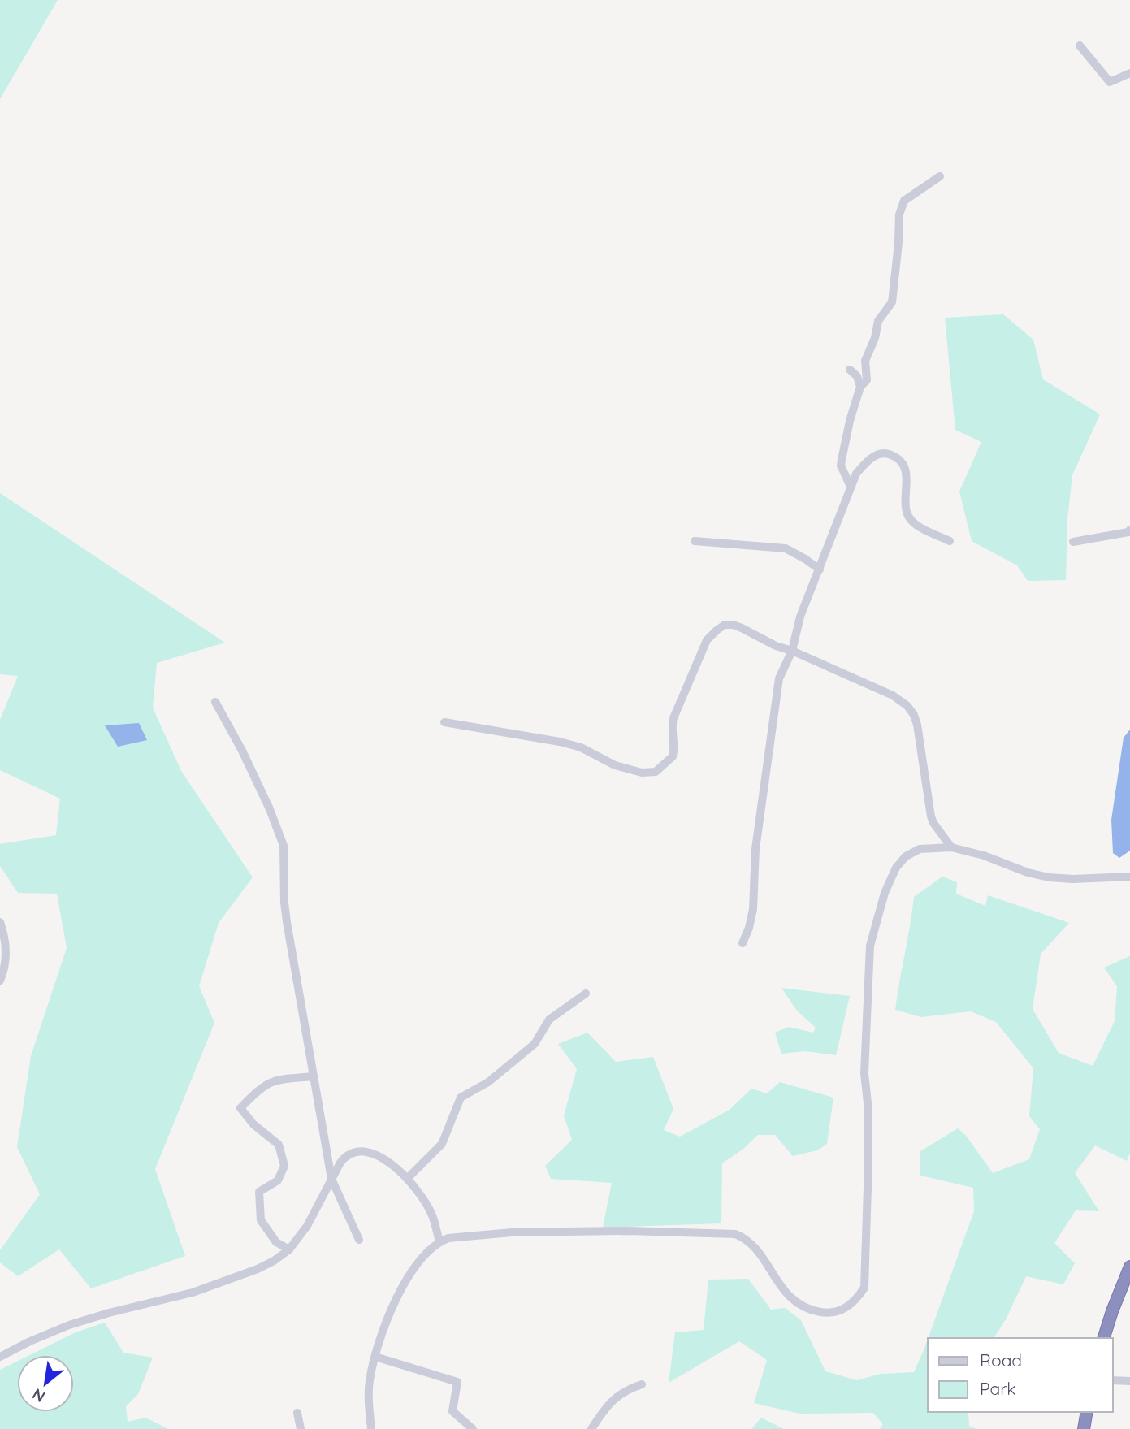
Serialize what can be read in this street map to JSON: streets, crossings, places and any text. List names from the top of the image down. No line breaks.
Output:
{"legend":["Road","Park"],"north":"bottom left"}
